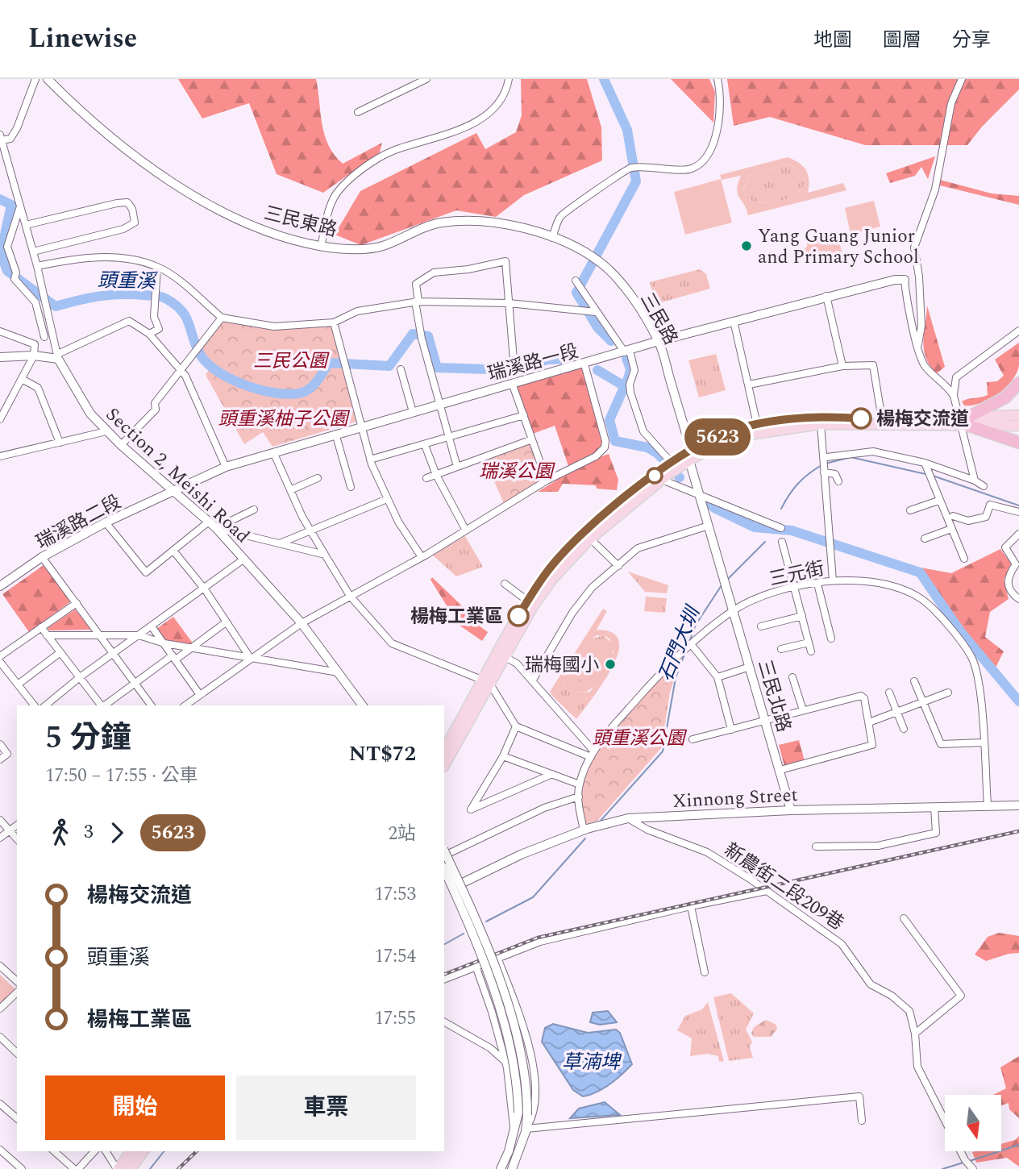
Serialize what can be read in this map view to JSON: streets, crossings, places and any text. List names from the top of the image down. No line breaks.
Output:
{"streets":{"street":["三民東路","三民路","瑞溪路一段","Section 2, Meishi Road","瑞溪路二段","三元街","三民北路","Xinnong Street","新農街二段209巷"]},"crossings":[["三民東路","三民路"],["三民路","瑞溪路一段"],["瑞溪路一段","Section 2, Meishi Road"],["瑞溪路一段","瑞溪路二段"],["Section 2, Meishi Road","瑞溪路二段"],["三元街","三民北路"],["三元街","Xinnong Street"],["三民北路","Xinnong Street"],["Xinnong Street","新農街二段209巷"]],"water":["頭重溪","石門大圳","草湳埤"],"parks":["三民公園","頭重溪柚子公園","瑞溪公園","頭重溪公園"],"places":["Yang Guang Junior and Primary School","楊梅交流道","楊梅工業區","瑞梅國小"],"lines":["bus line 5623"],"north":"bottom","page":{"header":"Linewise","nav":["地圖","圖層","分享"],"on_map":"5623","heading":["5 分鐘","17:50 – 17:55 · 公車","NT$72"],"legs":["3","5623","2站"],"list":[{"name":"楊梅交流道","value":"17:53"},{"name":"頭重溪","value":"17:54"},{"name":"楊梅工業區","value":"17:55"}],"buttons":["開始","車票"]}}
